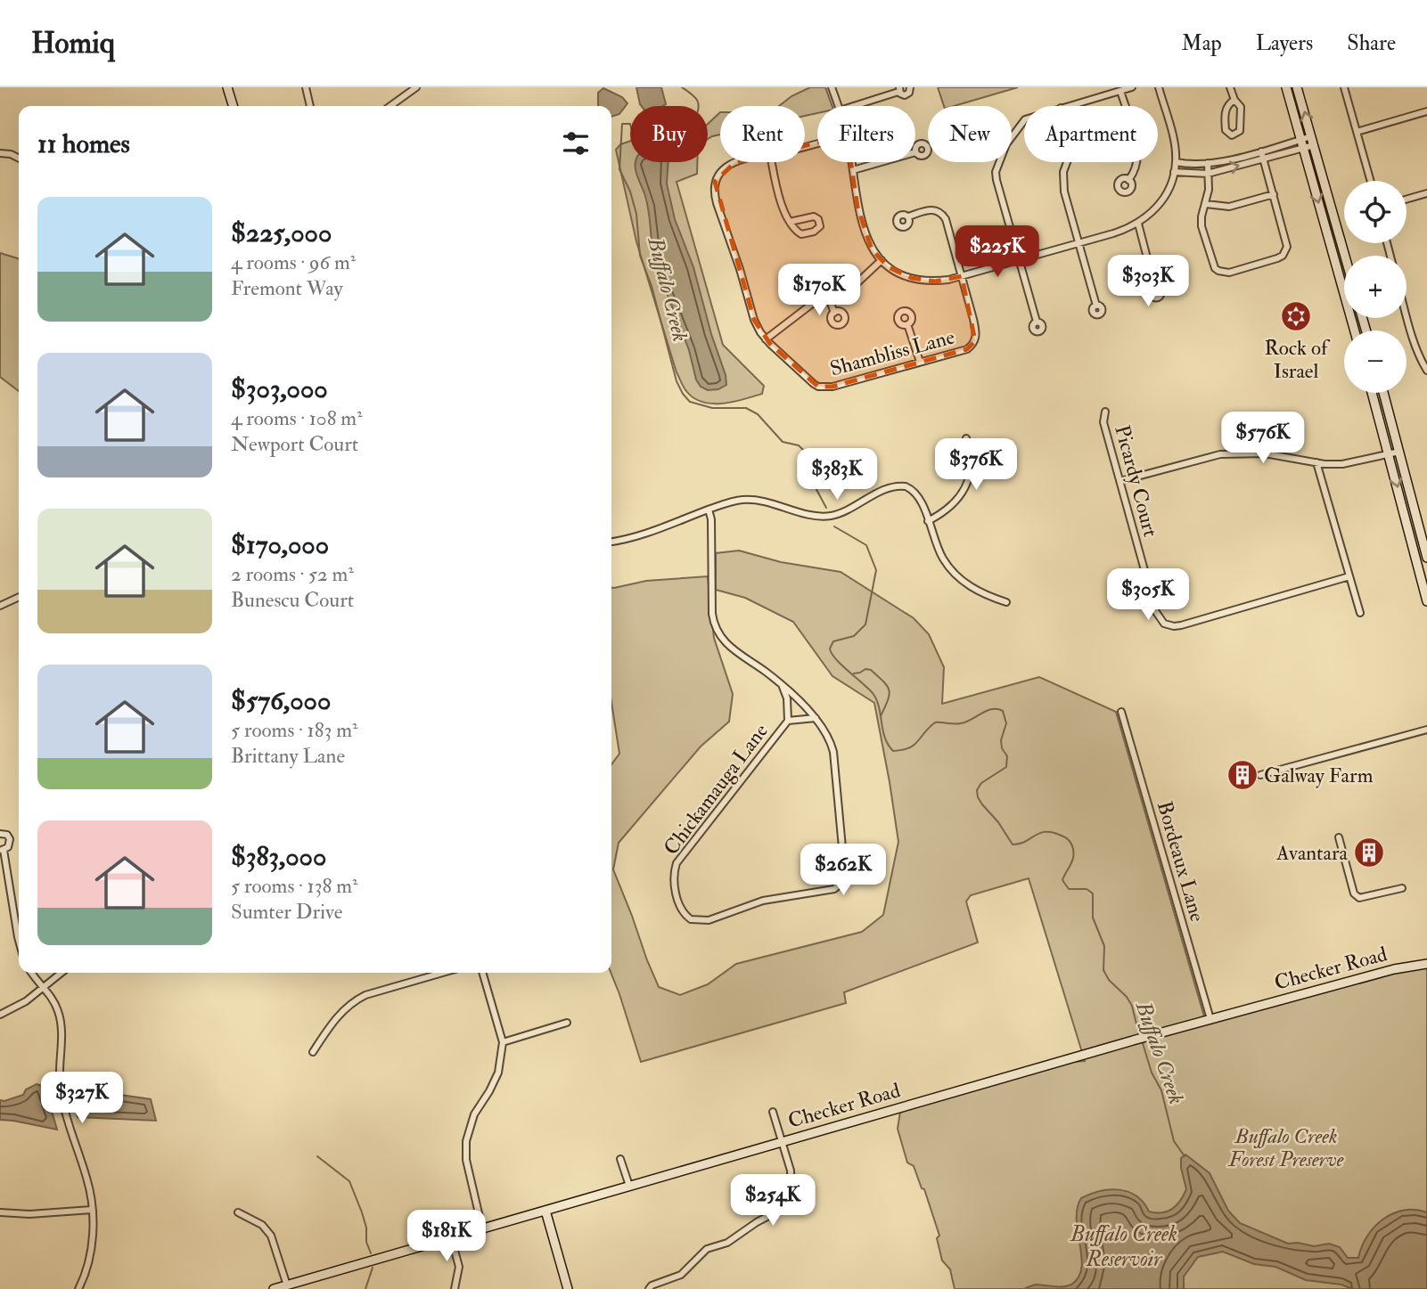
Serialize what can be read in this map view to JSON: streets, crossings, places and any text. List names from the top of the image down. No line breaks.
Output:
{"streets":{"street":["Shambliss Lane","Picardy Court","Chickamauga Lane","Bordeaux Lane","Checker Road"]},"crossings":[["Bordeaux Lane","Checker Road"]],"water":["Buffalo Creek","Buffalo Creek Reservoir"],"parks":["Buffalo Creek Forest Preserve"],"places":{"synagogue":["Rock of Israel"],"building":["Galway Farm","Avantara"]},"page":{"header":"Homiq","nav":["Map","Layers","Share"],"chip":["Buy","Rent","Filters","New","Apartment"],"heading":"11 homes","map_buttons":["+","−"],"list":[{"name":"$225,000","note":"4 rooms · 96 m² · Fremont Way"},{"name":"$303,000","note":"4 rooms · 108 m² · Newport Court"},{"name":"$170,000","note":"2 rooms · 52 m² · Bunescu Court"},{"name":"$576,000","note":"5 rooms · 183 m² · Brittany Lane"},{"name":"$383,000","note":"5 rooms · 138 m² · Sumter Drive"}],"price":["$225K","$303K","$170K","$576K","$376K","$383K","$305K","$262K","$327K","$254K","$181K"]}}
